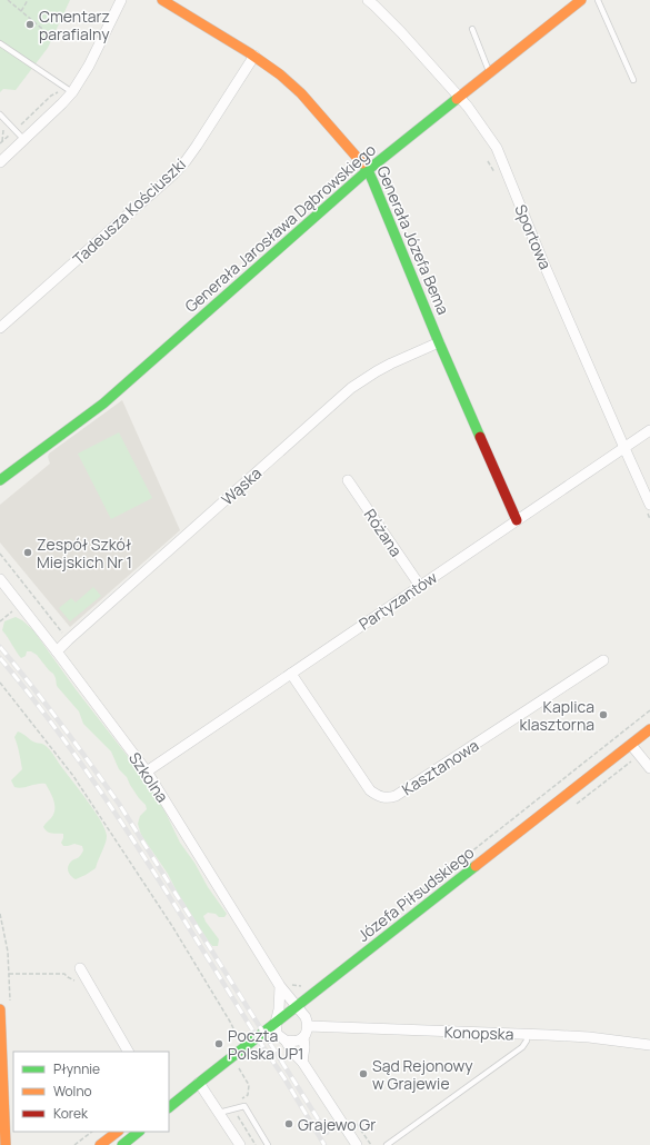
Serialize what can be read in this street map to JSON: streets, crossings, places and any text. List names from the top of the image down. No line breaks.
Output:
{"streets":{"street":["Tadeusza Kościuszki","Generała Jarosława Dąbrowskiego","Sportowa","Generała Józefa Bema","Wąska","Różana","Partyzantów","Kasztanowa","Szkolna","Józefa Piłsudskiego","Konopska"]},"crossings":[["Tadeusza Kościuszki","Generała Józefa Bema"],["Generała Jarosława Dąbrowskiego","Sportowa"],["Generała Jarosława Dąbrowskiego","Generała Józefa Bema"],["Sportowa","Partyzantów"],["Generała Józefa Bema","Wąska"],["Generała Józefa Bema","Partyzantów"],["Wąska","Szkolna"],["Różana","Partyzantów"],["Partyzantów","Kasztanowa"],["Partyzantów","Szkolna"],["Szkolna","Józefa Piłsudskiego"],["Szkolna","Konopska"],["Józefa Piłsudskiego","Konopska"]],"places":["Cmentarz parafialny","Zespół Szkół Miejskich Nr 1","Kaplica klasztorna","Poczta Polska UP1","Sąd Rejonowy w Grajewie","Grajewo Gr"],"legend":["Płynnie","Wolno","Korek"]}
